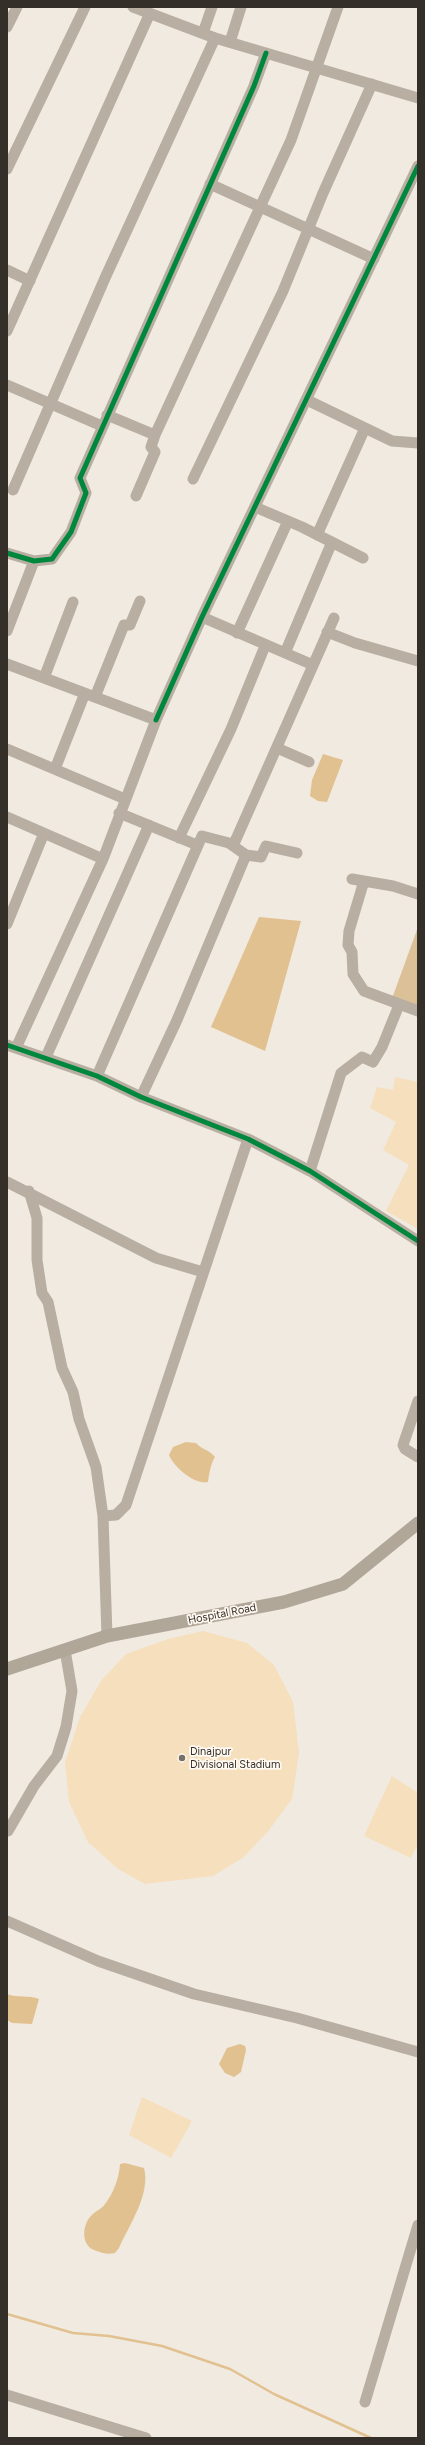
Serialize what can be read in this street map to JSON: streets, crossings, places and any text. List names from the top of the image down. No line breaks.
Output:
{"streets":{"main road":["Hospital Road"]},"places":["Dinajpur Divisional Stadium"]}
